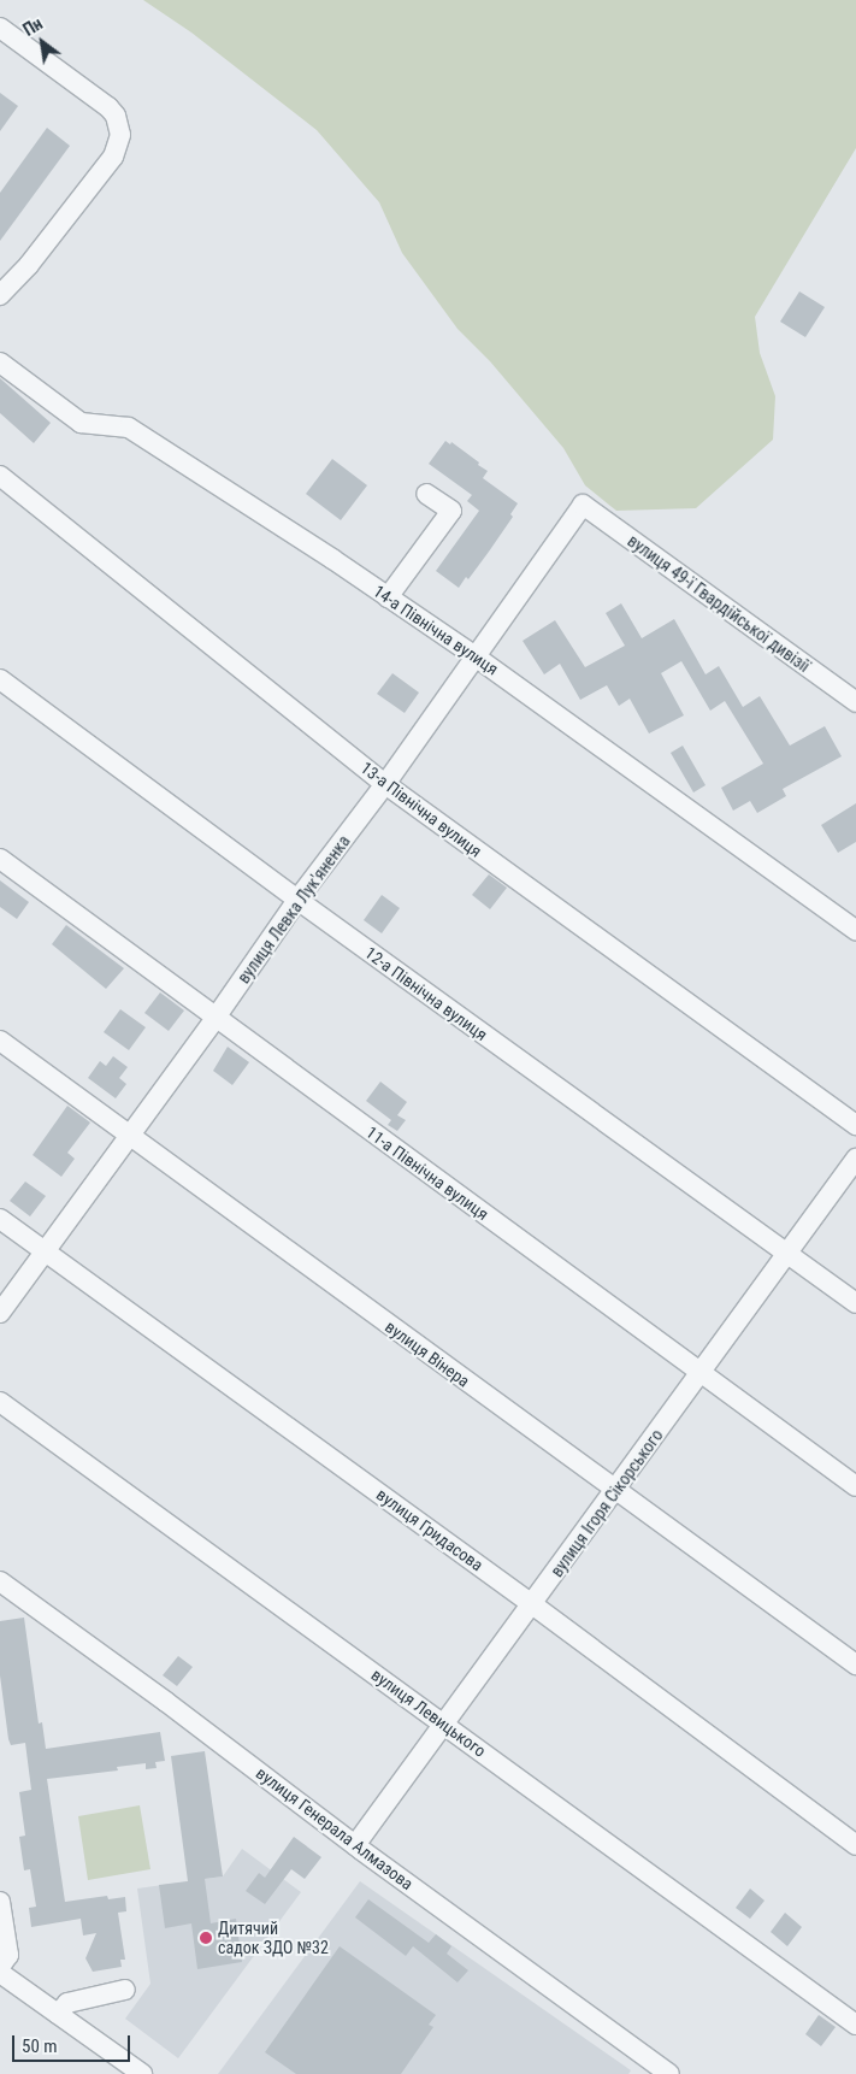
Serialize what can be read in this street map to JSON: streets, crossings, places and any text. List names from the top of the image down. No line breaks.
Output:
{"streets":{"street":["вулиця 49-ї Гвардійської дивізії","14-а Північна вулиця","13-а Північна вулиця","вулиця Левка Лук'яненка","12-а Північна вулиця","11-а Північна вулиця","вулиця Вінера","вулиця Ігоря Сікорського","вулиця Гридасова","вулиця Левицького","вулиця Генерала Алмазова"]},"crossings":[["вулиця 49-ї Гвардійської дивізії","вулиця Левка Лук'яненка"],["14-а Північна вулиця","вулиця Левка Лук'яненка"],["13-а Північна вулиця","вулиця Левка Лук'яненка"],["вулиця Левка Лук'яненка","12-а Північна вулиця"],["вулиця Левка Лук'яненка","11-а Північна вулиця"],["вулиця Левка Лук'яненка","вулиця Вінера"],["вулиця Левка Лук'яненка","вулиця Гридасова"],["12-а Північна вулиця","вулиця Ігоря Сікорського"],["11-а Північна вулиця","вулиця Ігоря Сікорського"],["вулиця Вінера","вулиця Ігоря Сікорського"],["вулиця Ігоря Сікорського","вулиця Гридасова"],["вулиця Ігоря Сікорського","вулиця Левицького"],["вулиця Ігоря Сікорського","вулиця Генерала Алмазова"]],"places":["Дитячий садок ЗДО №32"],"scale_bar":"50 m","north":"top left"}
